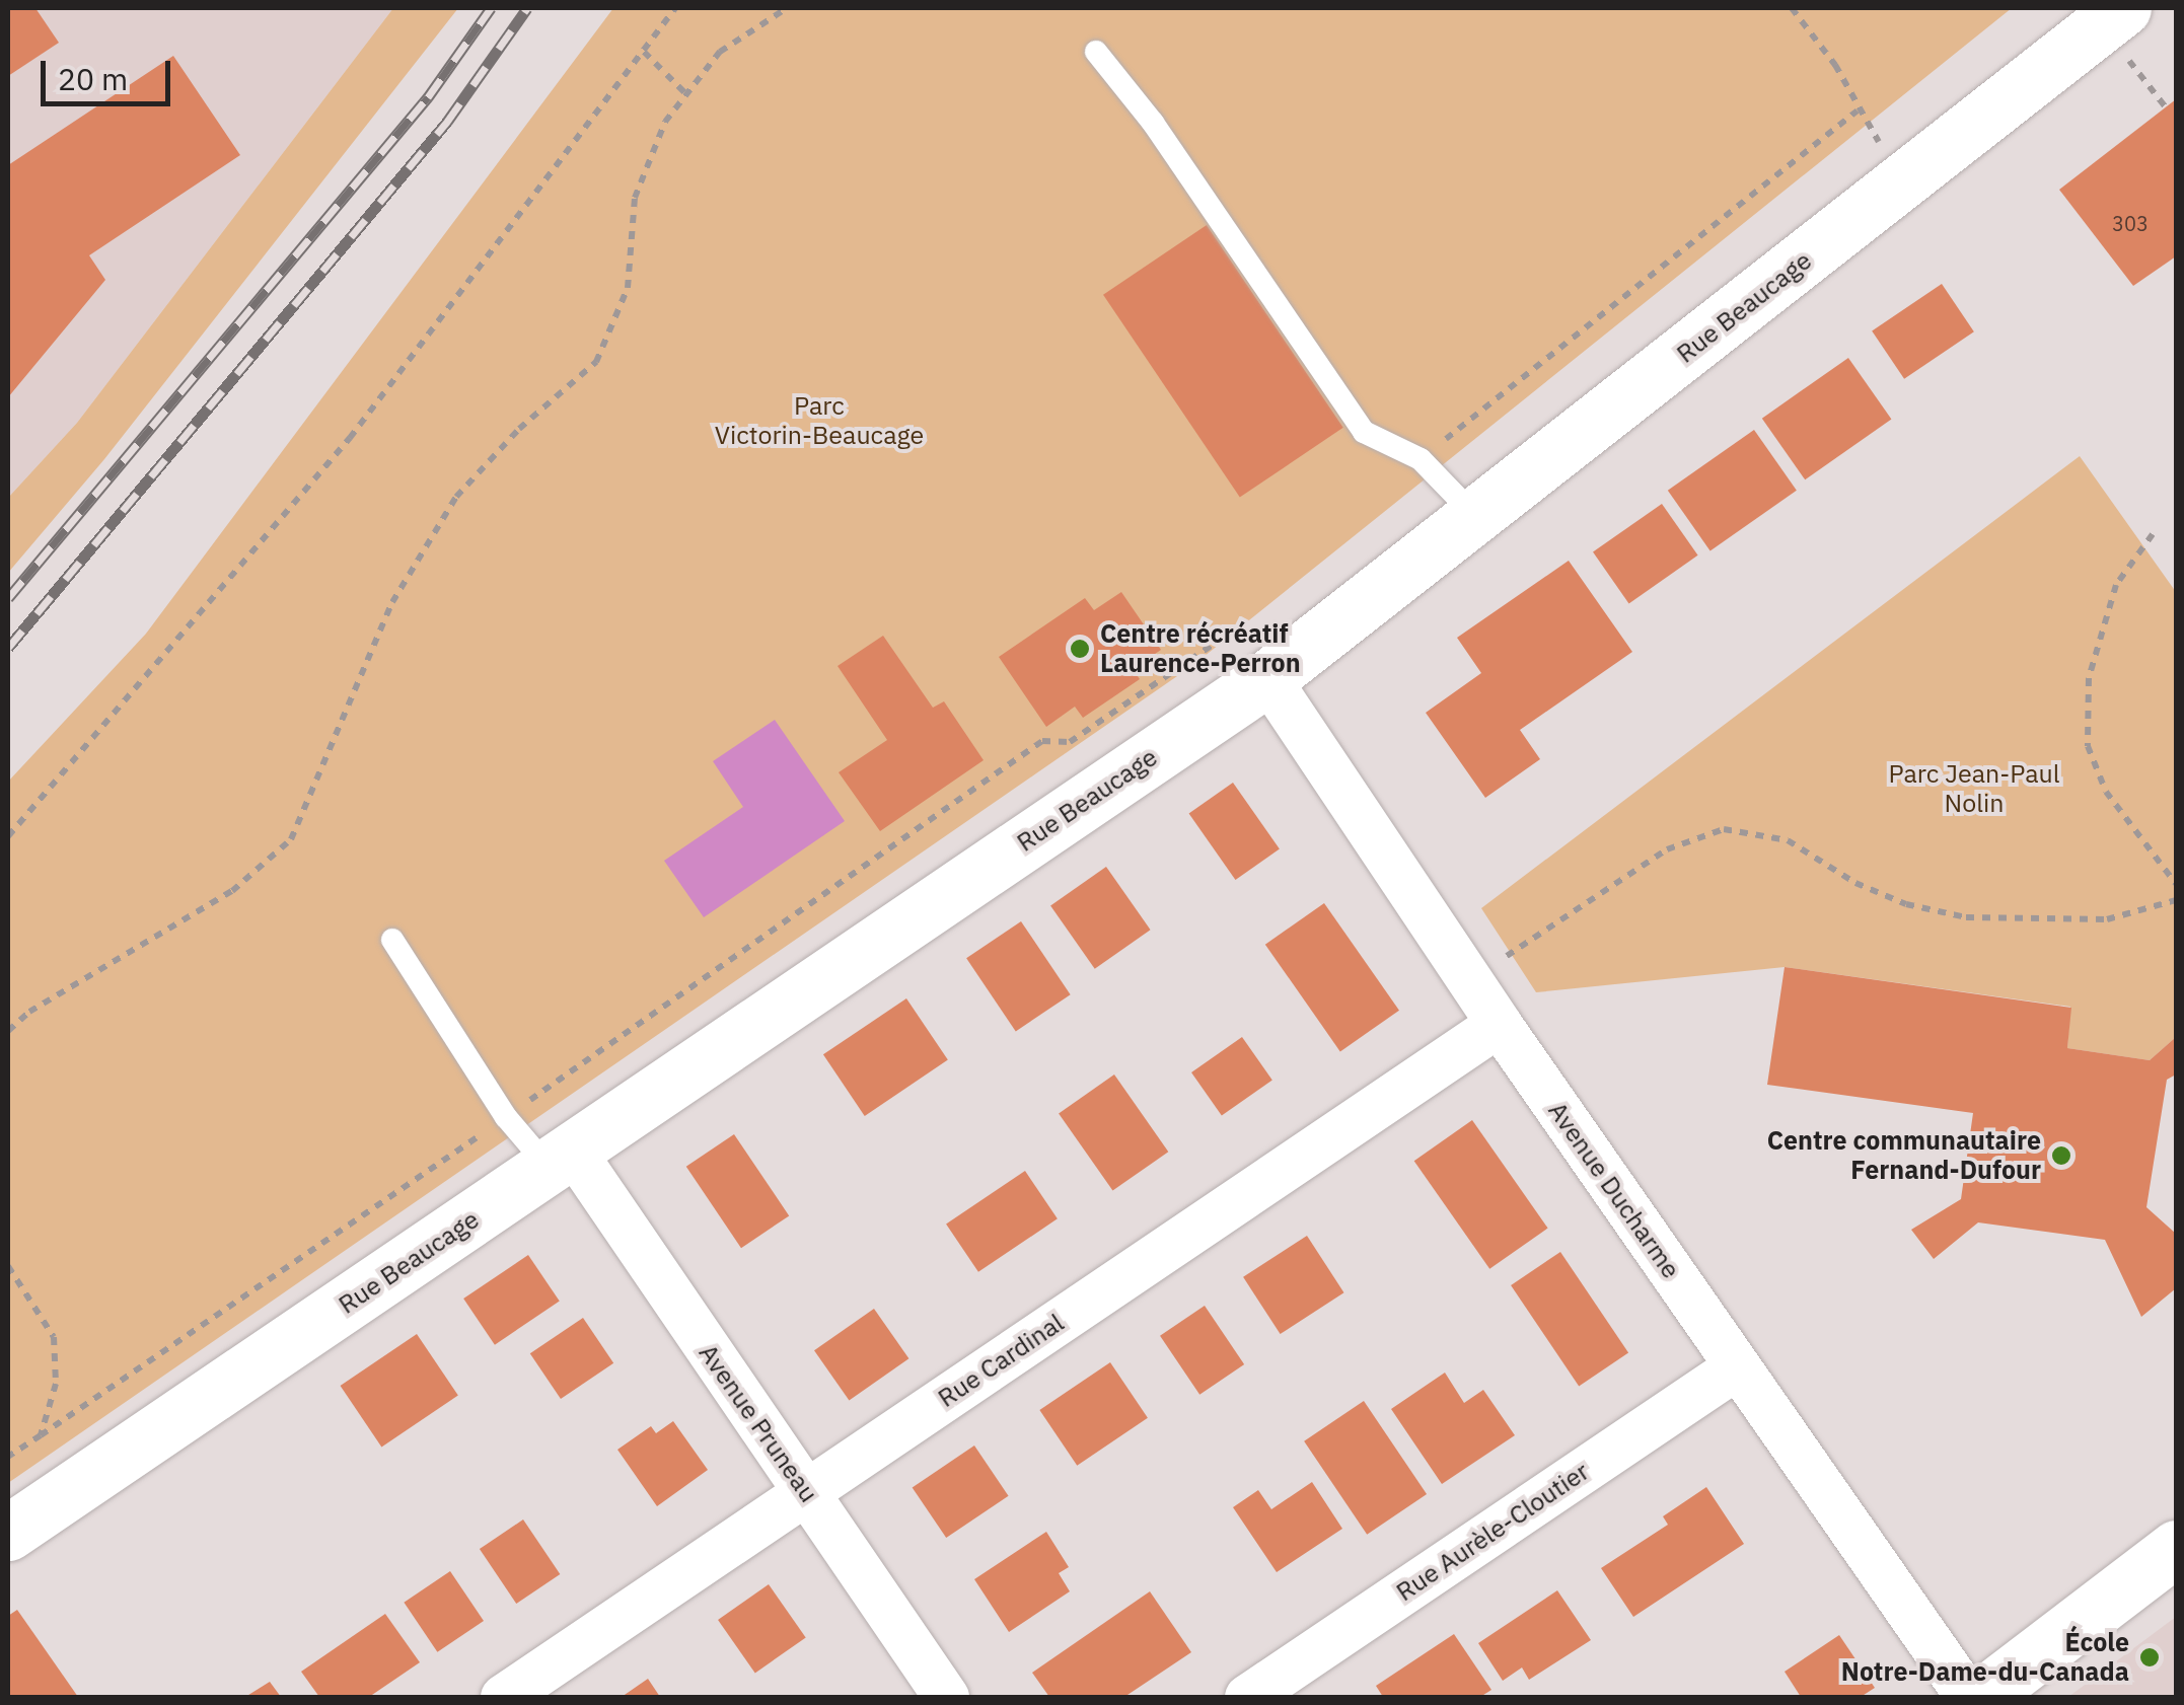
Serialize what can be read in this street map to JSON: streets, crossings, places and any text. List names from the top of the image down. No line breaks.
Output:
{"streets":{"street":["Rue Beaucage","Avenue Ducharme","Rue Cardinal","Avenue Pruneau","Rue Aurèle-Cloutier"]},"crossings":[["Rue Beaucage","Avenue Ducharme"],["Rue Beaucage","Avenue Pruneau"],["Avenue Ducharme","Rue Cardinal"],["Avenue Ducharme","Rue Aurèle-Cloutier"],["Rue Cardinal","Avenue Pruneau"]],"parks":["Parc Victorin-Beaucage","Parc Jean-Paul Nolin"],"places":["Centre récréatif Laurence-Perron","Centre communautaire Fernand-Dufour","École Notre-Dame-du-Canada"],"house_numbers":["303"],"scale_bar":"20 m"}
